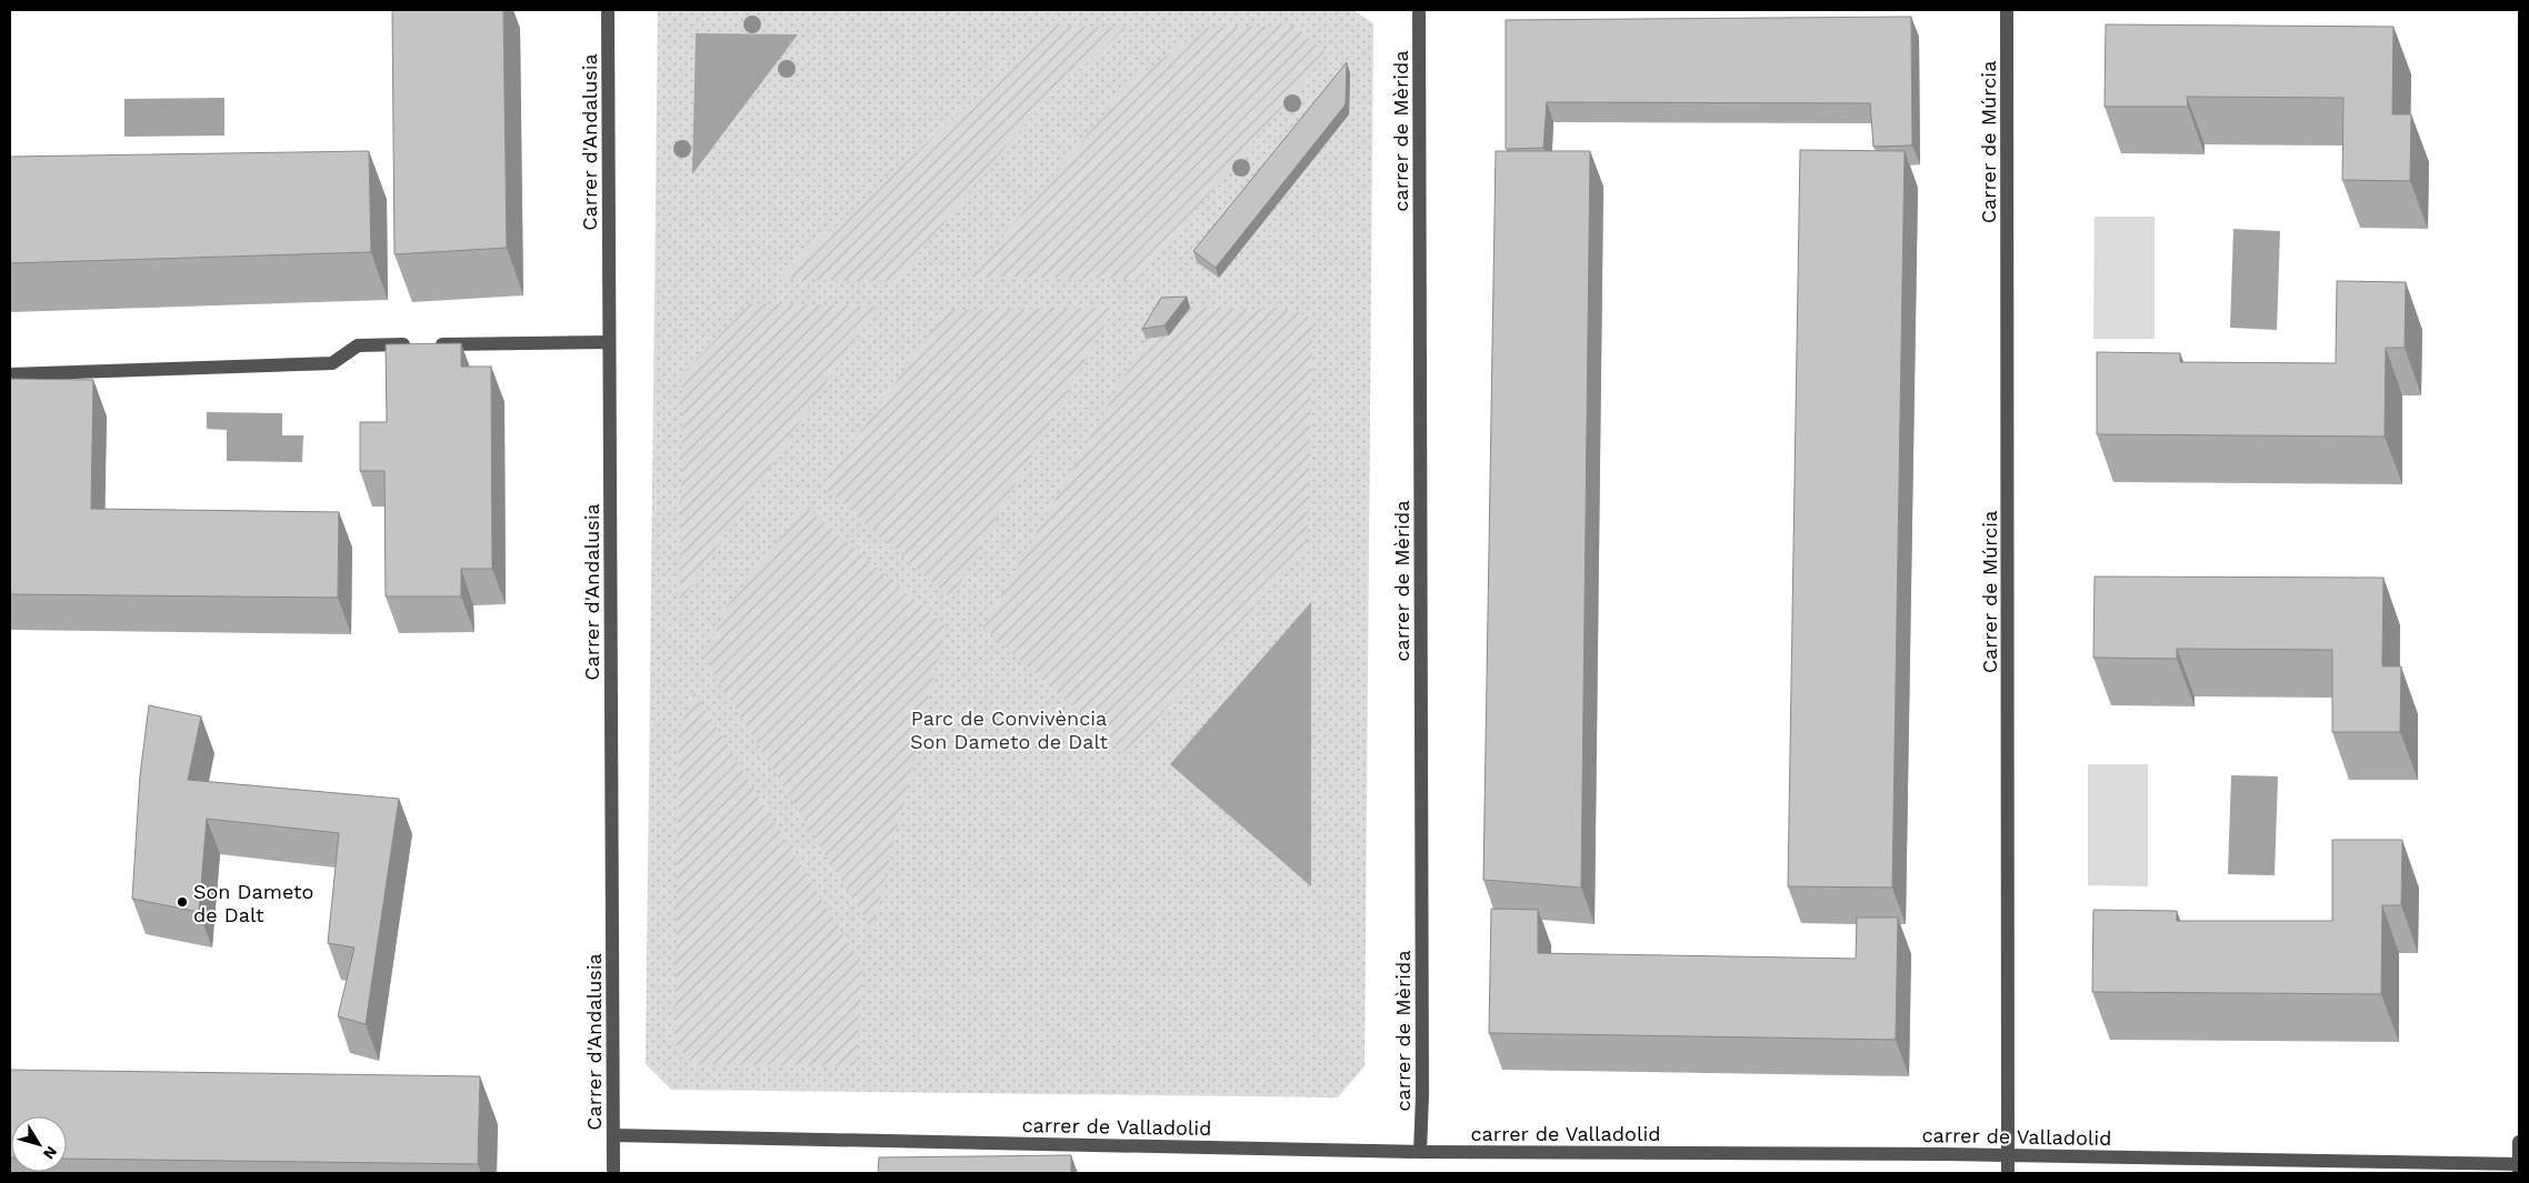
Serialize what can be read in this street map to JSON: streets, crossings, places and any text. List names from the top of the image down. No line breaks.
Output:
{"streets":{"street":["carrer de Mèrida","Carrer d'Andalusia","Carrer de Múrcia","carrer de Valladolid"]},"crossings":[["carrer de Mèrida","carrer de Valladolid"],["Carrer d'Andalusia","carrer de Valladolid"],["Carrer de Múrcia","carrer de Valladolid"]],"parks":["Parc de Convivència Son Dameto de Dalt"],"places":["Son Dameto de Dalt"],"north":"bottom right"}
